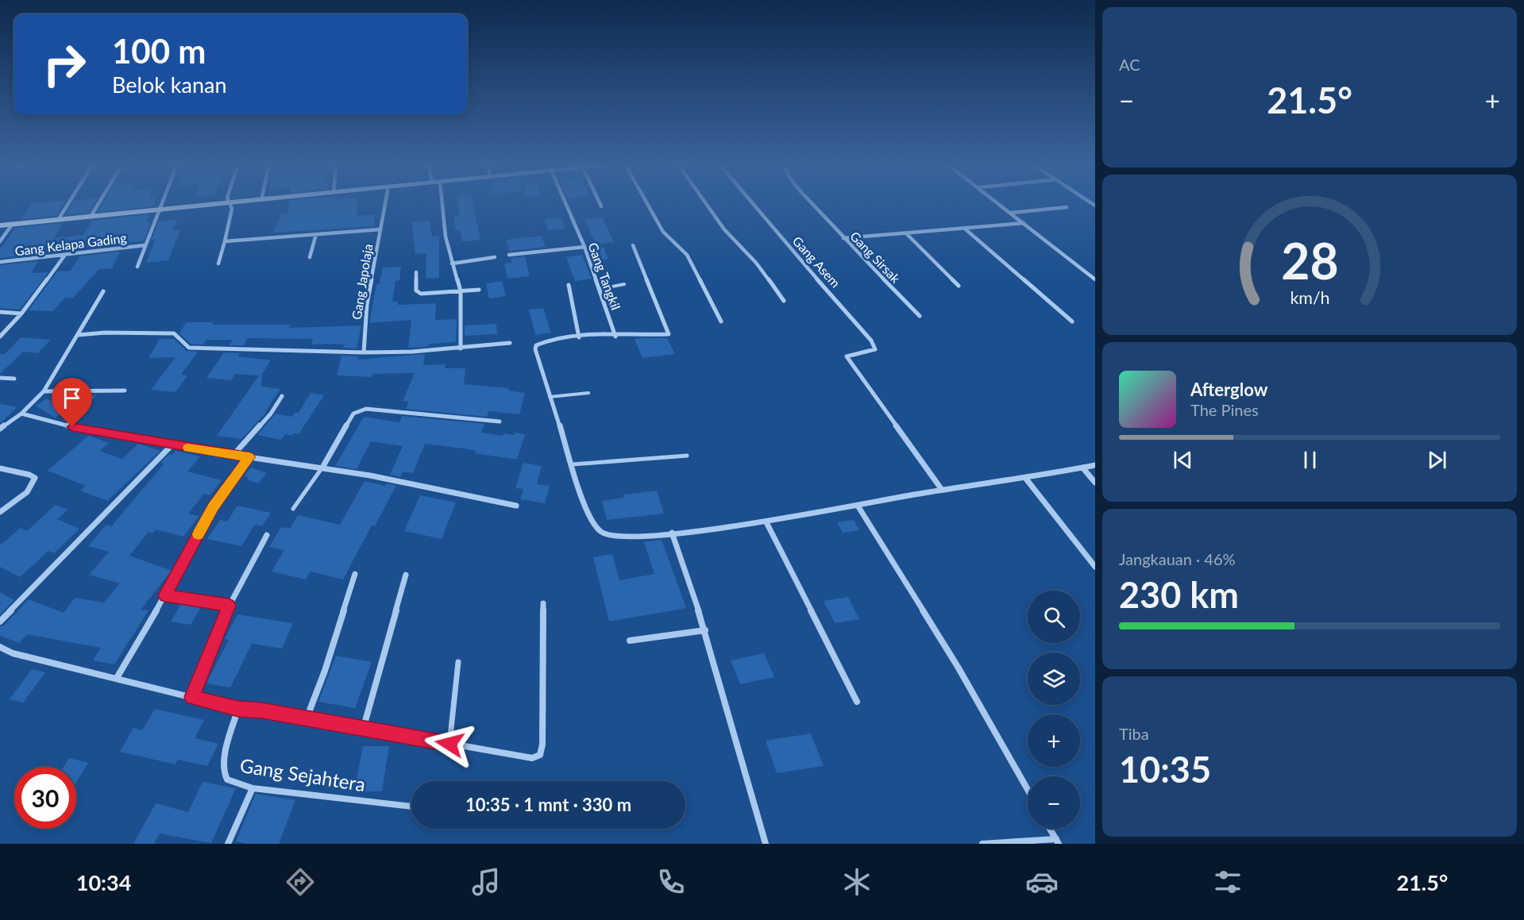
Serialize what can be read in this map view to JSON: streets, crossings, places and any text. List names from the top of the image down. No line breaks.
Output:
{"streets":{"street":["Gang Kelapa Gading","Gang Sirsak","Gang Asem","Gang Tangkil","Gang Japolaja","Gang Sejahtera"]},"page":{"tile":["AC",["Jangkauan · 46%","230 km"],["Tiba","10:35"]],"turn":["100 m","Belok kanan"],"heat":["−","21.5°","+"],"song":["Afterglow","The Pines"],"map_buttons":["+","−"],"limit":"30","trip":"10:35 · 1 mnt · 330 m","tabs":["10:34","21.5°"],"gauge":["28","km/h"]}}
